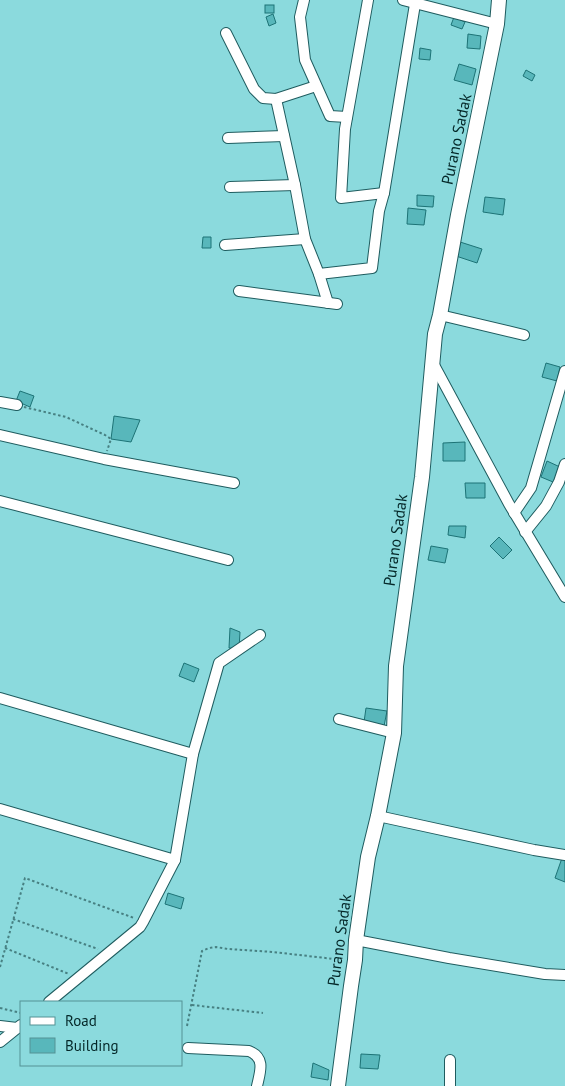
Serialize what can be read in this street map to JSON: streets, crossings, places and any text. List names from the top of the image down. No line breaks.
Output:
{"streets":{"main road":["Purano Sadak"]},"legend":["Road","Building"]}
